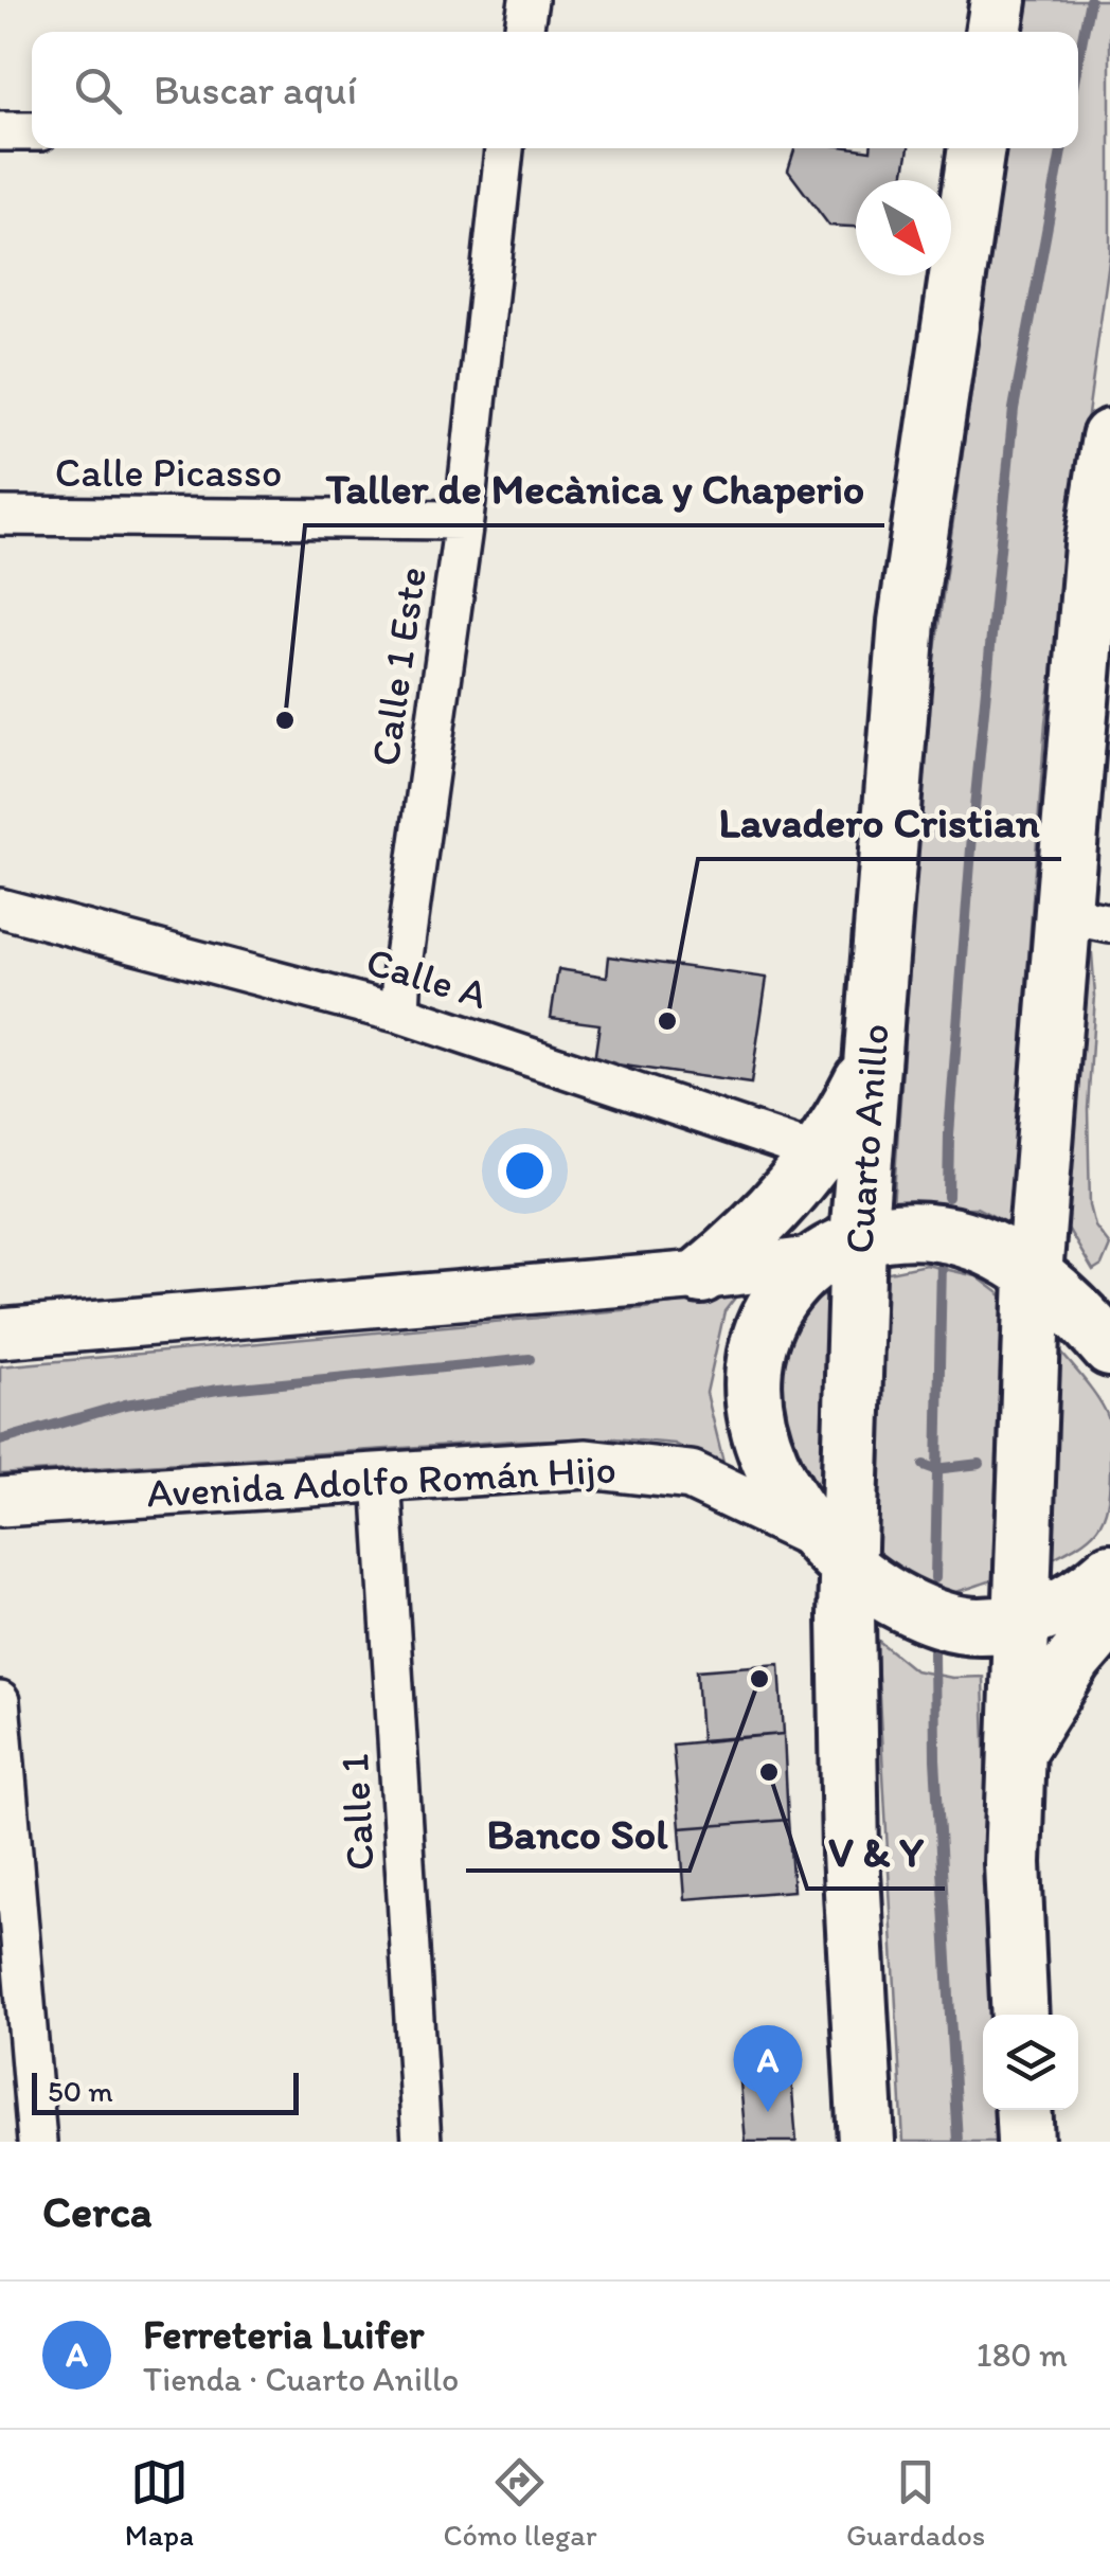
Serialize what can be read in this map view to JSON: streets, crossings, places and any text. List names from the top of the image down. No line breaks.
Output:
{"streets":{"highway":["Cuarto Anillo"],"main road":["Avenida Adolfo Román Hijo"],"street":["Calle Picasso","Calle 1 Este","Calle A","Calle 1"]},"crossings":[["Calle Picasso","Calle 1 Este"],["Calle 1 Este","Calle A"],["Cuarto Anillo","Avenida Adolfo Román Hijo"],["Avenida Adolfo Román Hijo","Calle 1"]],"places":["Taller de Mecànica y Chaperio","Lavadero Cristian","Banco Sol","V & Y"],"scale_bar":"50 m","north":"bottom right","page":{"search":"Buscar aquí","pins":"A","scale":"50 m","heading":"Cerca","list":[{"mark":"A","name":"Ferreteria Luifer","note":"Tienda · Cuarto Anillo","value":"180 m"}],"nav":["Mapa","Cómo llegar","Guardados"]}}
